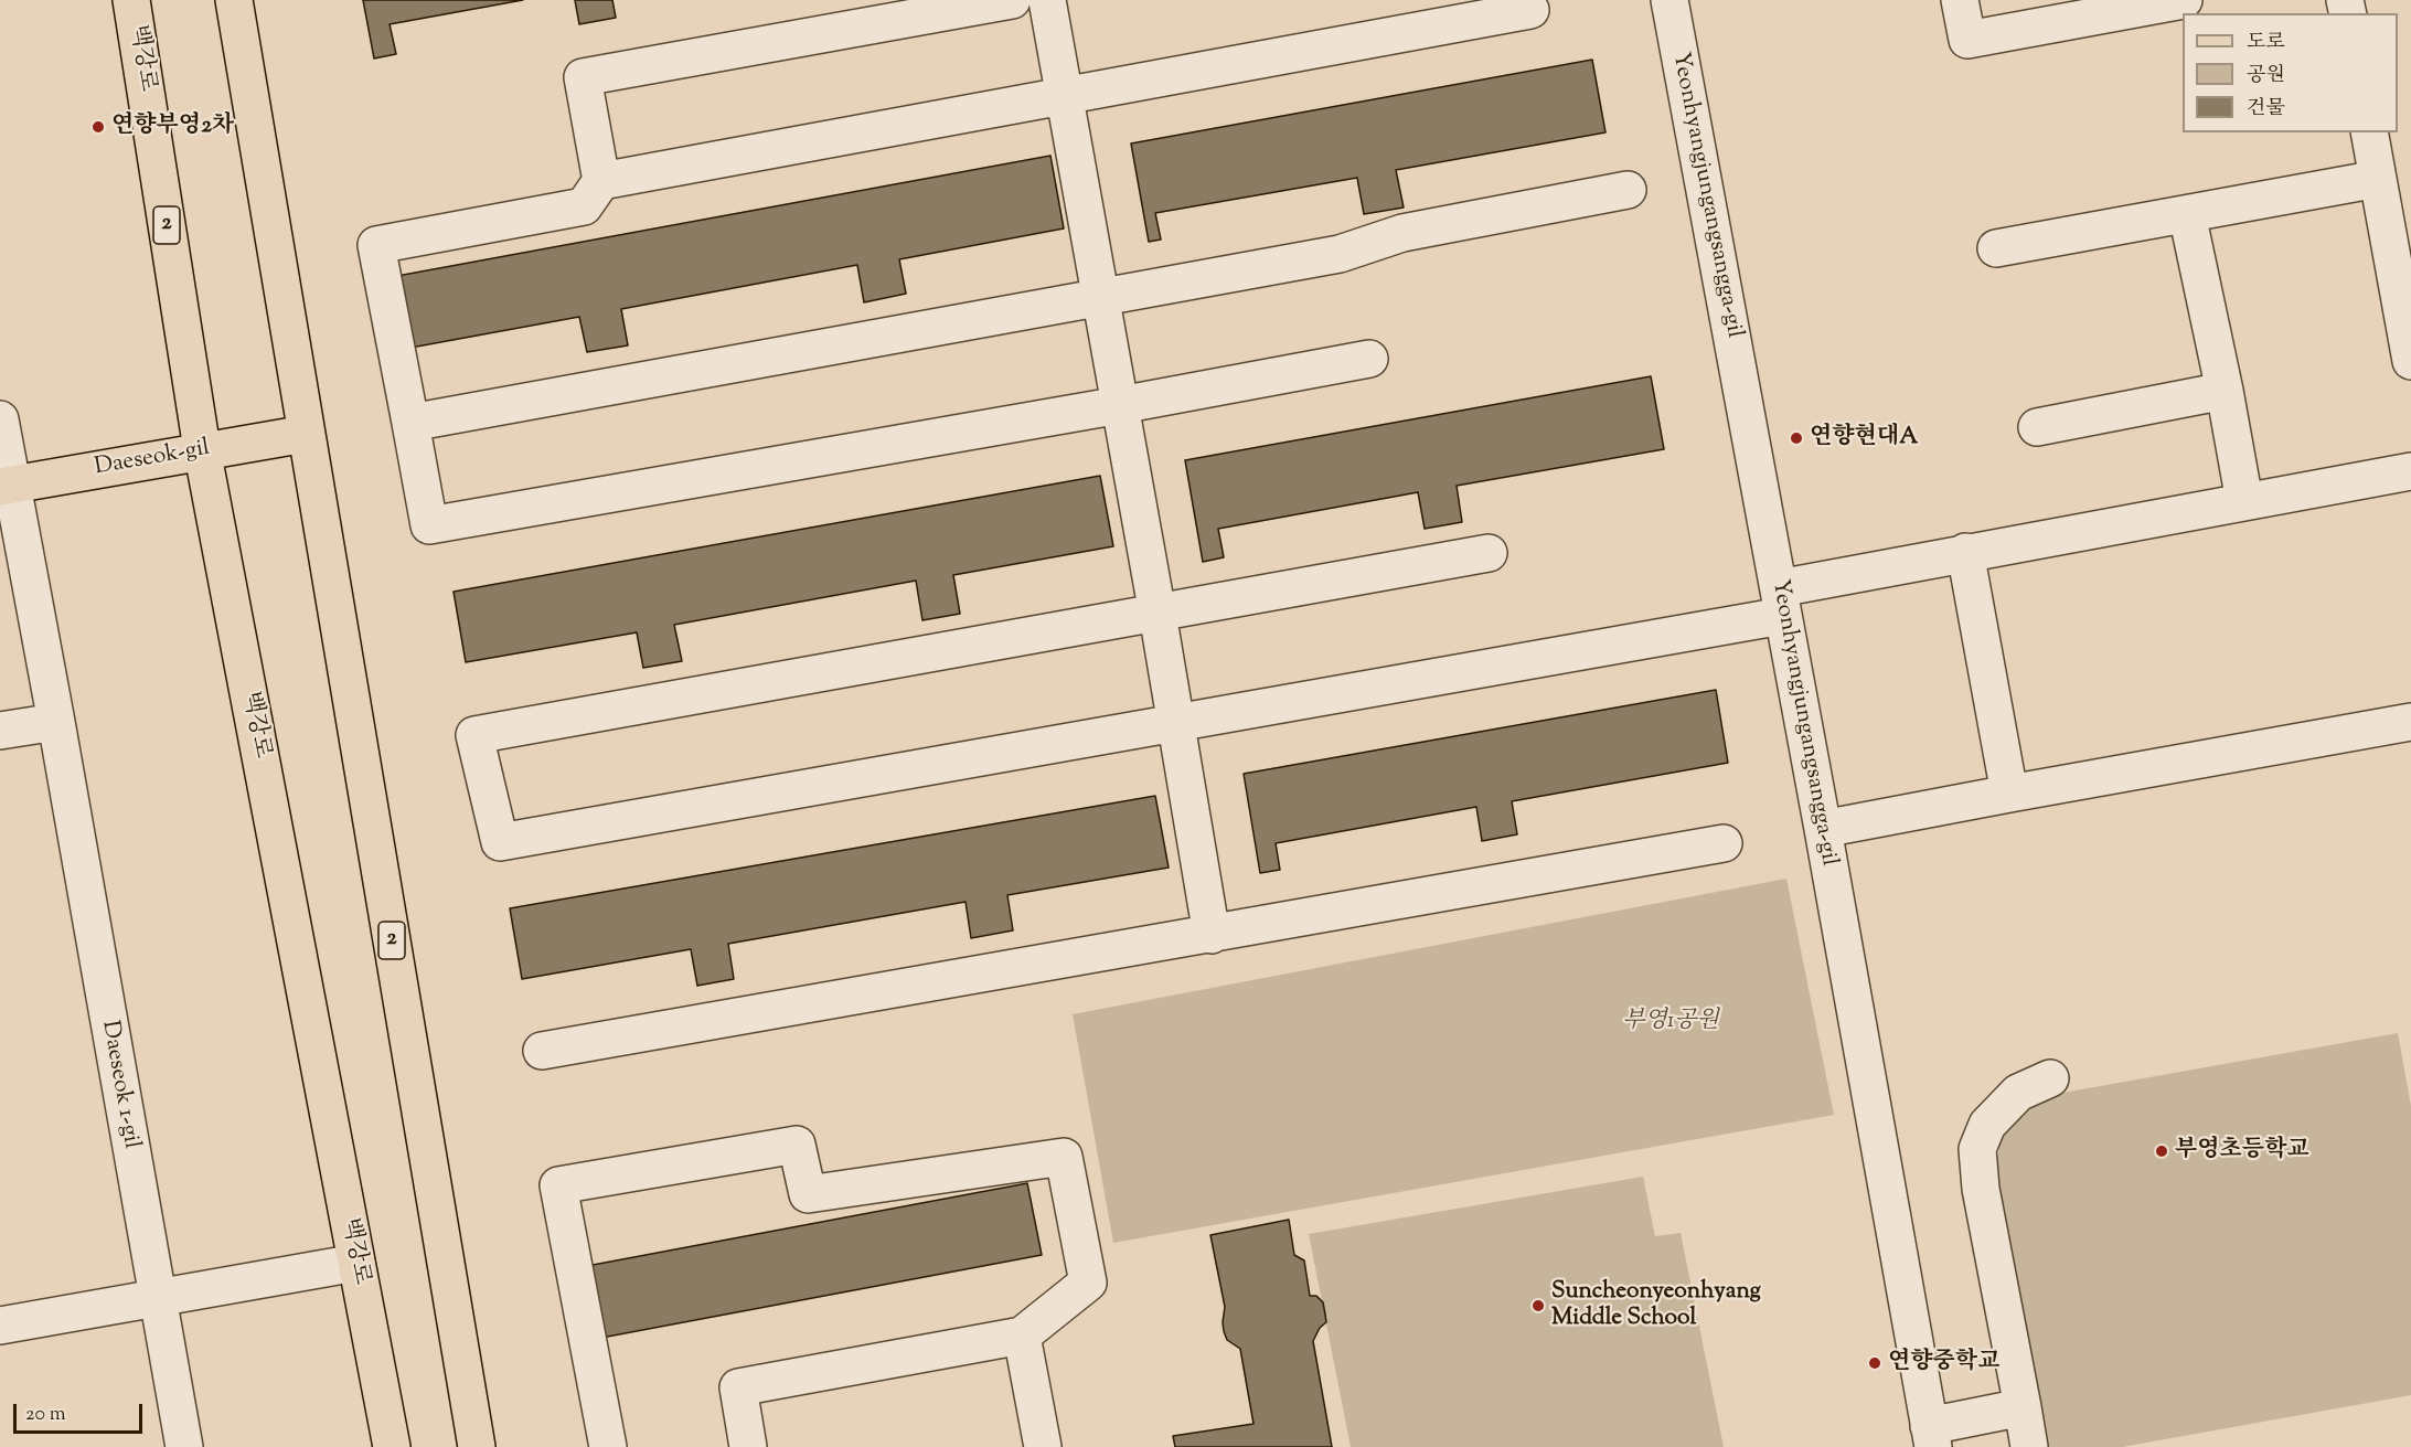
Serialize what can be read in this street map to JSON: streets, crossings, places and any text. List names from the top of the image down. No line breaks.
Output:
{"streets":{"main road":["백강로","2","Daeseok-gil"],"street":["Yeonhyangjungangsangga-gil","Daeseok 1-gil"]},"crossings":[["백강로","Daeseok-gil"],["2","Daeseok-gil"],["Daeseok-gil","Daeseok 1-gil"]],"parks":["부영1공원"],"places":["연향부영2차","연향현대A","부영초등학교","Suncheonyeonhyang Middle School","연향중학교"],"legend":["도로","공원","건물"],"scale_bar":"20 m"}
